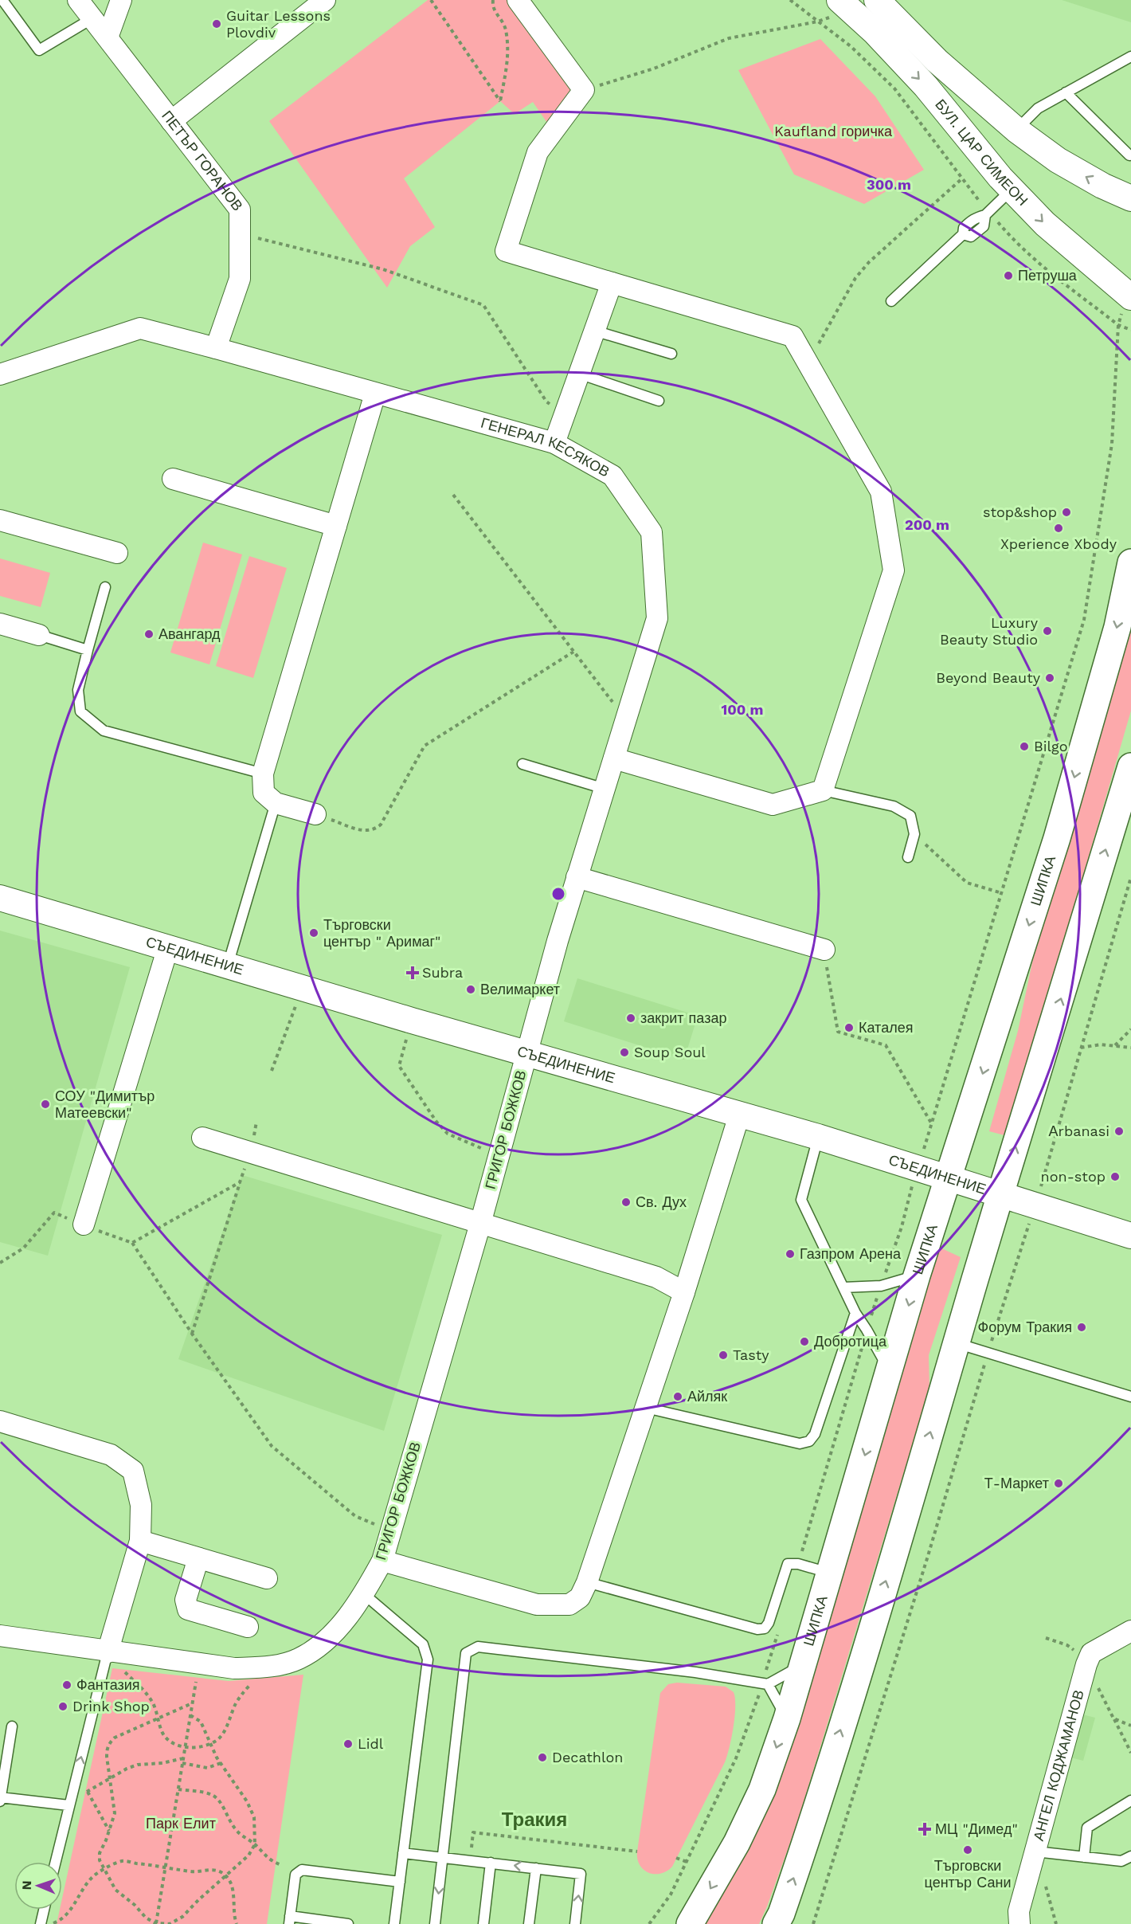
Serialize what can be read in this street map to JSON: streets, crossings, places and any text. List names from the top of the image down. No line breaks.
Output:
{"streets":{"main road":["ШИПКА"],"street":["БУЛ. ЦАР СИМЕОН","ПЕТЪР ГОРАНОВ","ГЕНЕРАЛ КЕСЯКОВ","СЪЕДИНЕНИЕ","ГРИГОР БОЖКОВ","АНГЕЛ КОДЖАМАНОВ"]},"crossings":[["ПЕТЪР ГОРАНОВ","ГЕНЕРАЛ КЕСЯКОВ"],["ГЕНЕРАЛ КЕСЯКОВ","СЪЕДИНЕНИЕ"],["ГЕНЕРАЛ КЕСЯКОВ","ГРИГОР БОЖКОВ"],["ШИПКА","СЪЕДИНЕНИЕ"],["СЪЕДИНЕНИЕ","ГРИГОР БОЖКОВ"]],"districts":["Тракия"],"parks":["Kaufland горичка","Парк Елит"],"places":{"other":["Guitar Lessons Plovdiv","Петруша","stop&shop","Xperience Xbody","Luxury Beauty Studio","Авангард","Beyond Beauty","Bilgo","Търговски център \" Аримаг\"","Велимаркет","закрит пазар","Каталея","Soup Soul","СОУ \"Димитър Матеевски\"","Аrbanasi","non-stop","Св. Дух","Газпром Арена","Форум Тракия","Добротица","Tasty","Айляк","Т-Маркет","Фантазия","Drink Shop","Lidl","Decathlon","Търговски център Сани"],"health":["Subra","МЦ \"Димед\""]},"north":"left","rings":["300 m","200 m","100 m"]}
